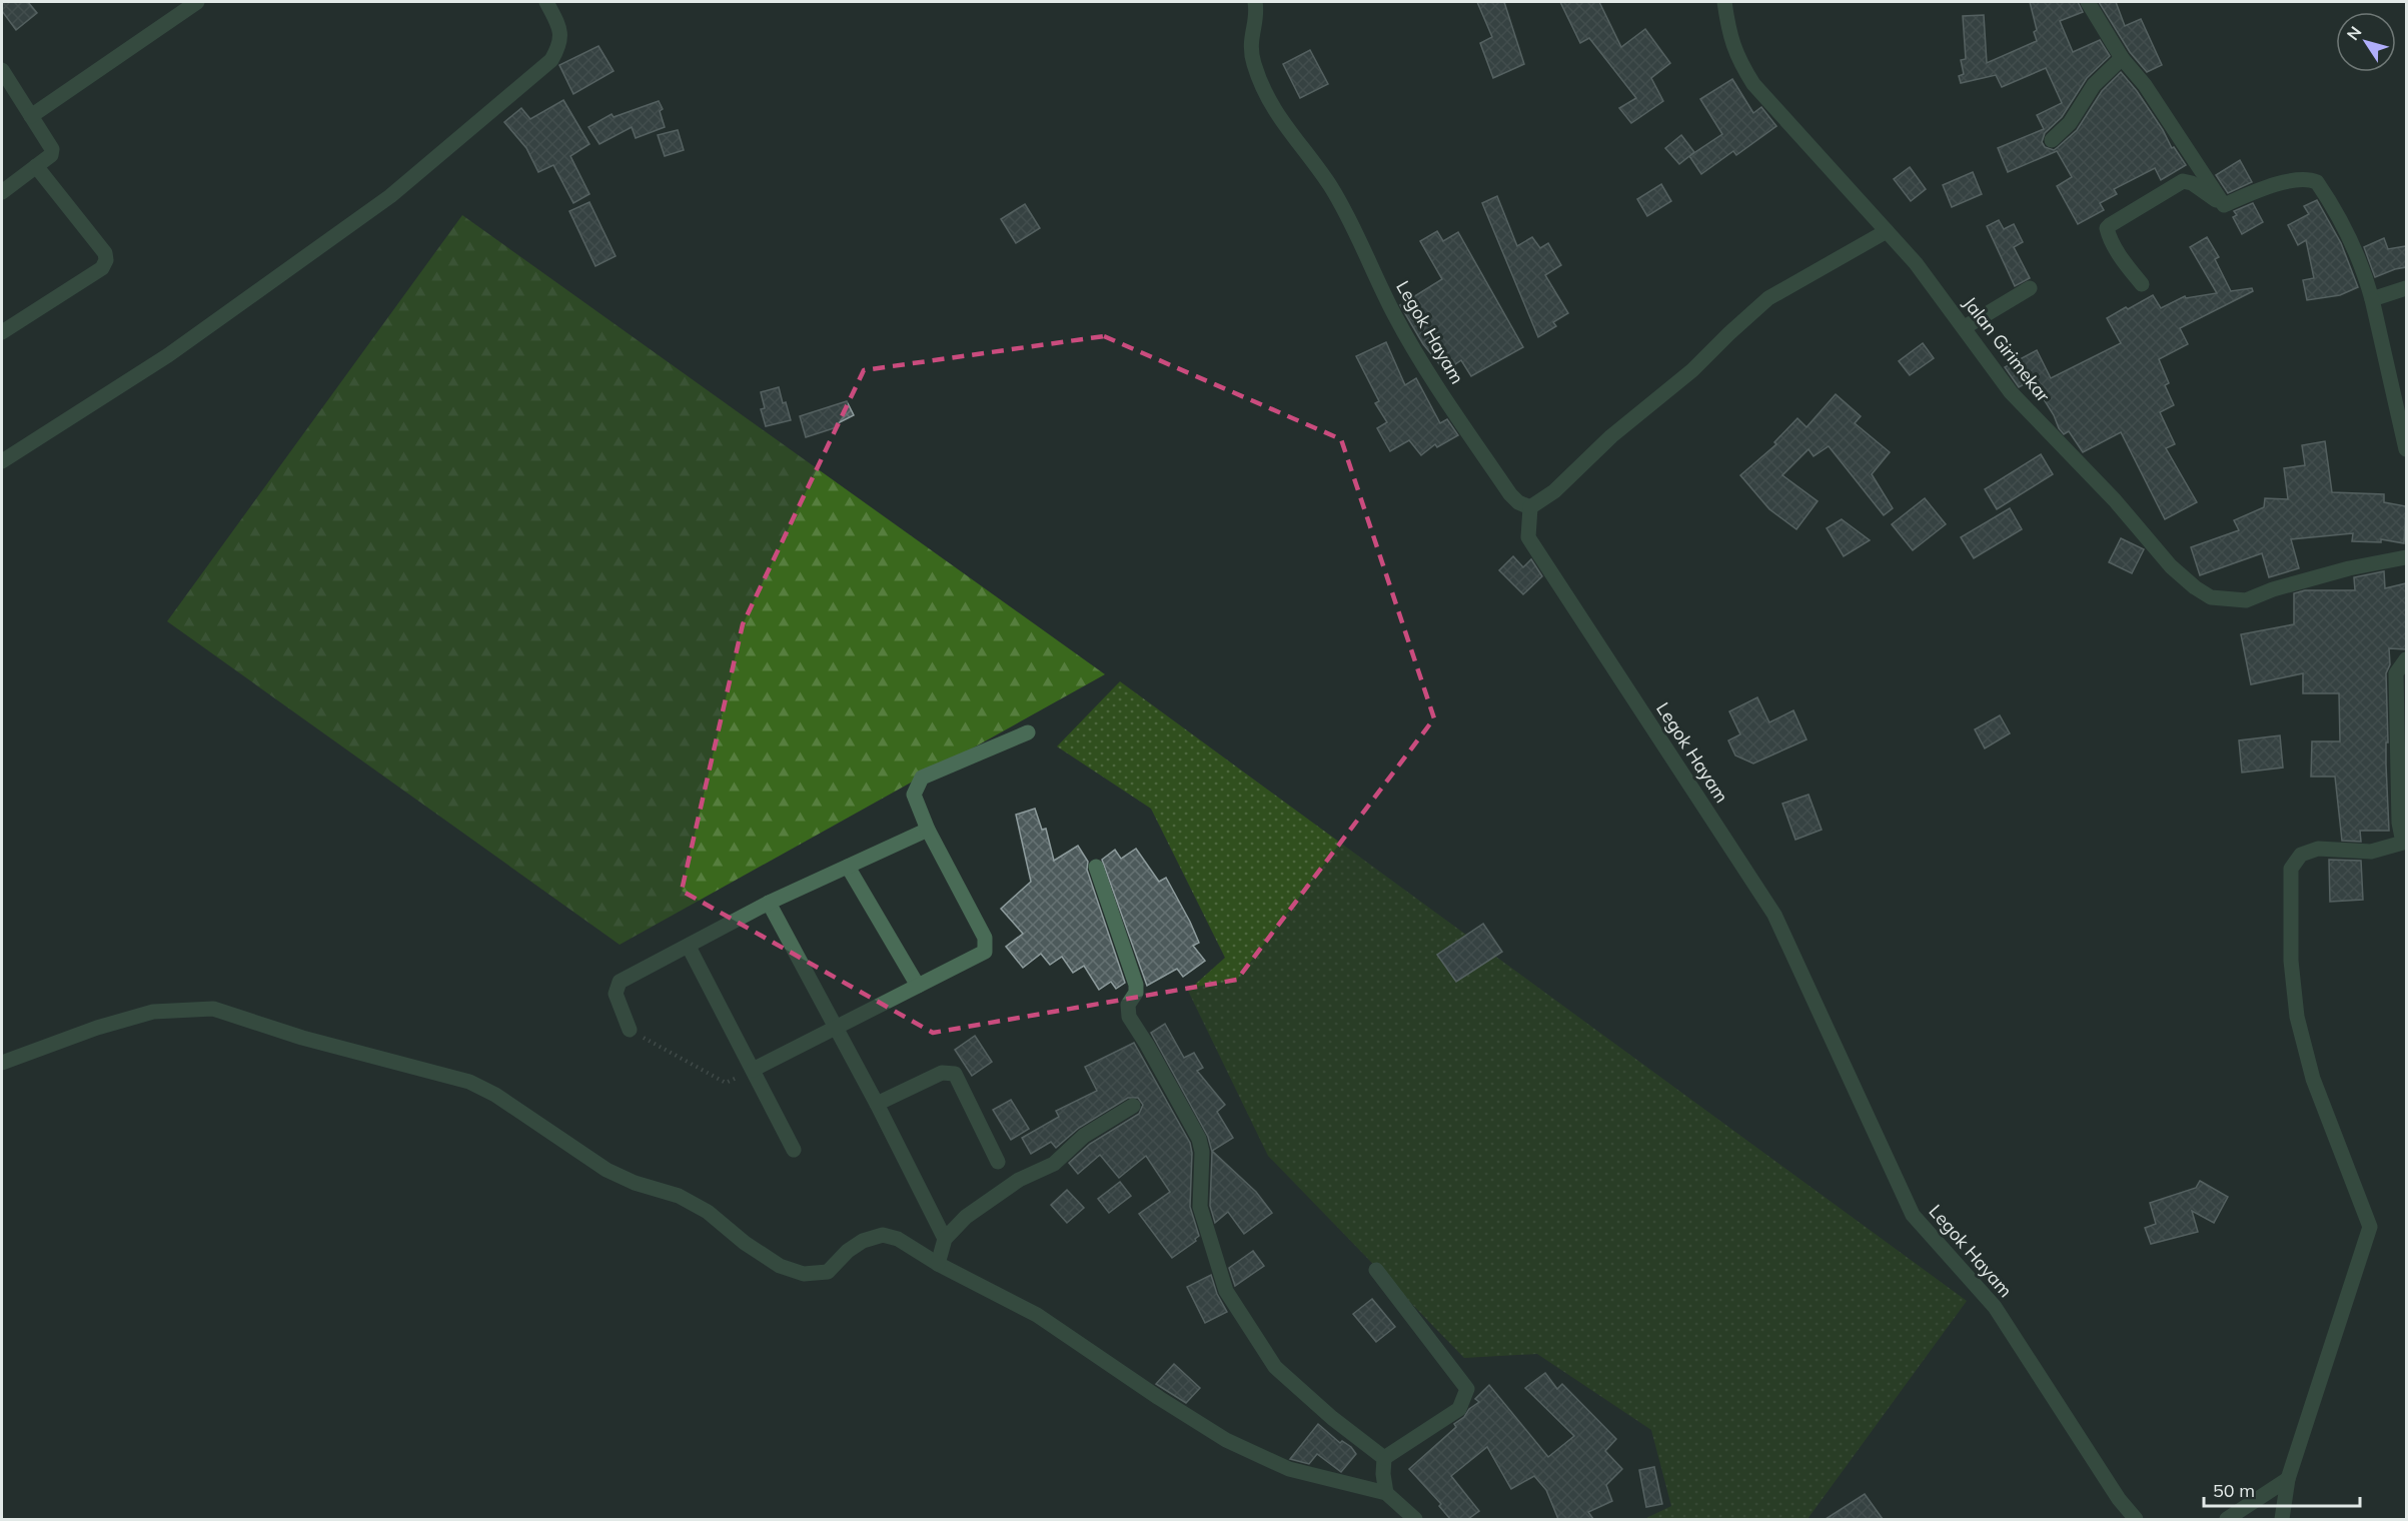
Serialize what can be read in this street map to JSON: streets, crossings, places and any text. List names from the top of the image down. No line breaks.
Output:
{"streets":{"street":["Legok Hayam","Jalan Girimekar"]},"scale_bar":"50 m","north":"top left"}
